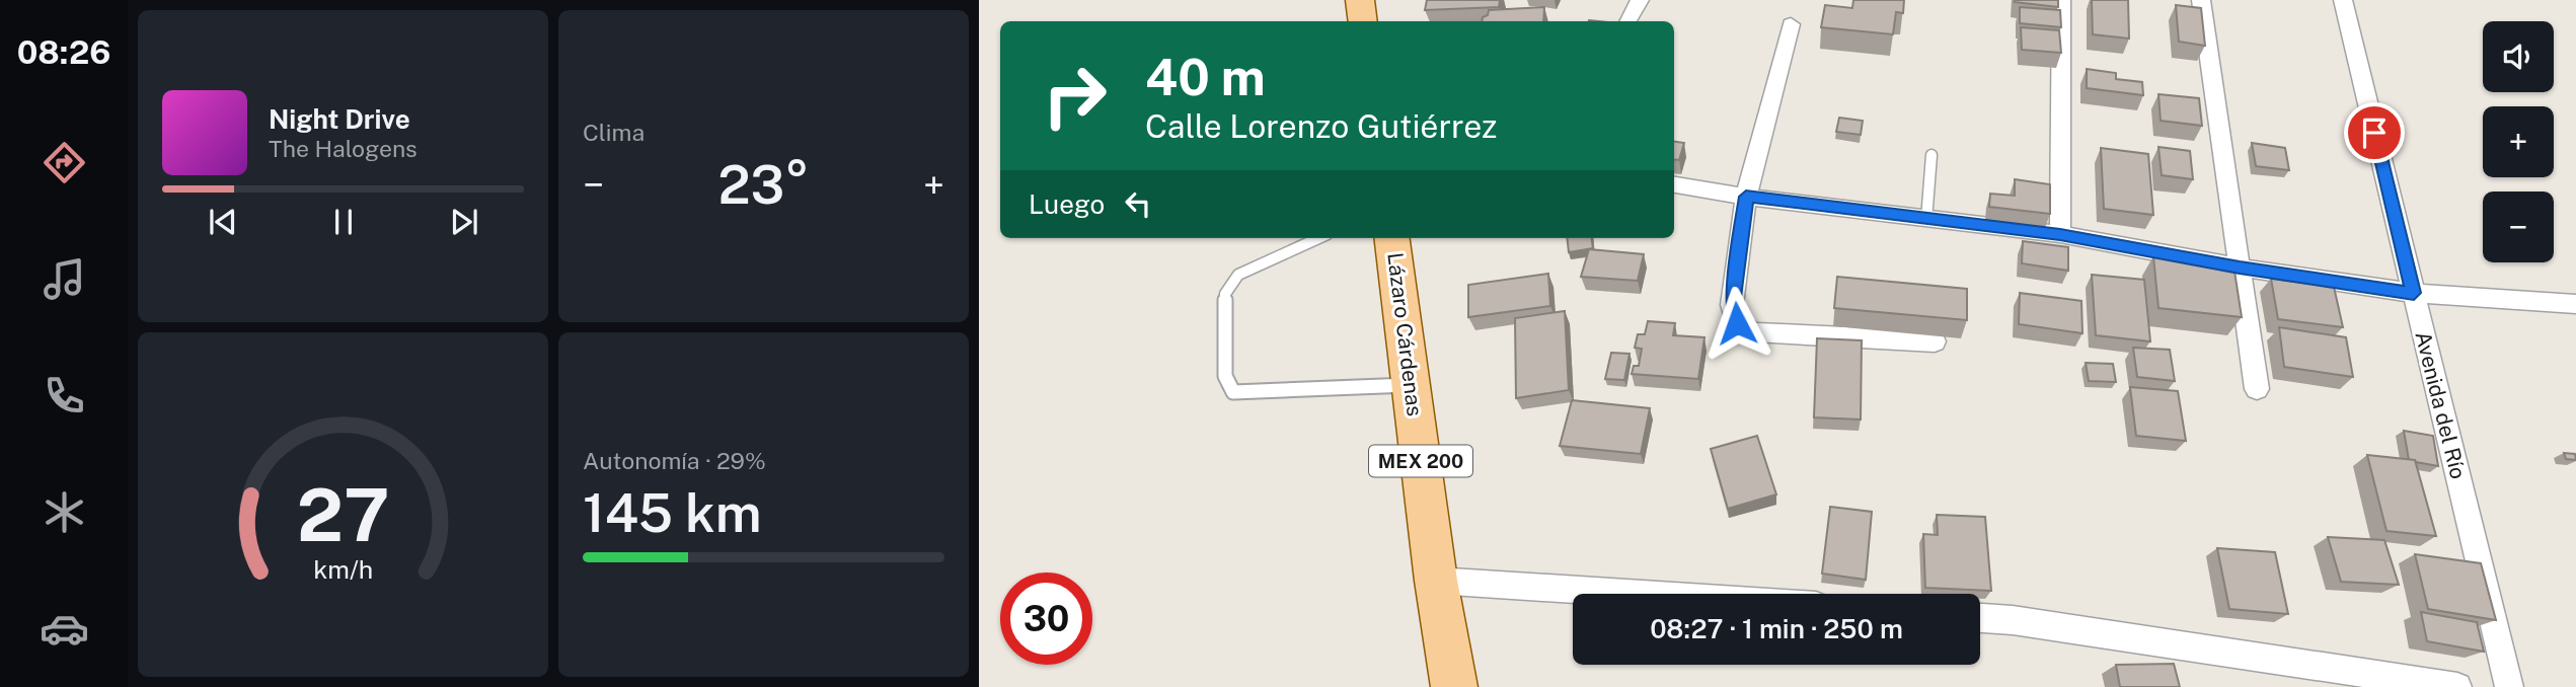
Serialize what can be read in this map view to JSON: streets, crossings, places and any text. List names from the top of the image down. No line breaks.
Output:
{"streets":{"main road":["Lázaro Cárdenas","MEX 200"],"street":["Avenida del Río"]},"page":{"tabs":"08:26","tile":["Clima",["Autonomía · 29%","145 km"]],"map_buttons":["+","−"],"turn":["40 m","Calle Lorenzo Gutiérrez"],"song":["Night Drive","The Halogens"],"heat":["−","23°","+"],"then":"Luego","limit":"30","trip":"08:27 · 1 min · 250 m","gauge":["27","km/h"]}}
